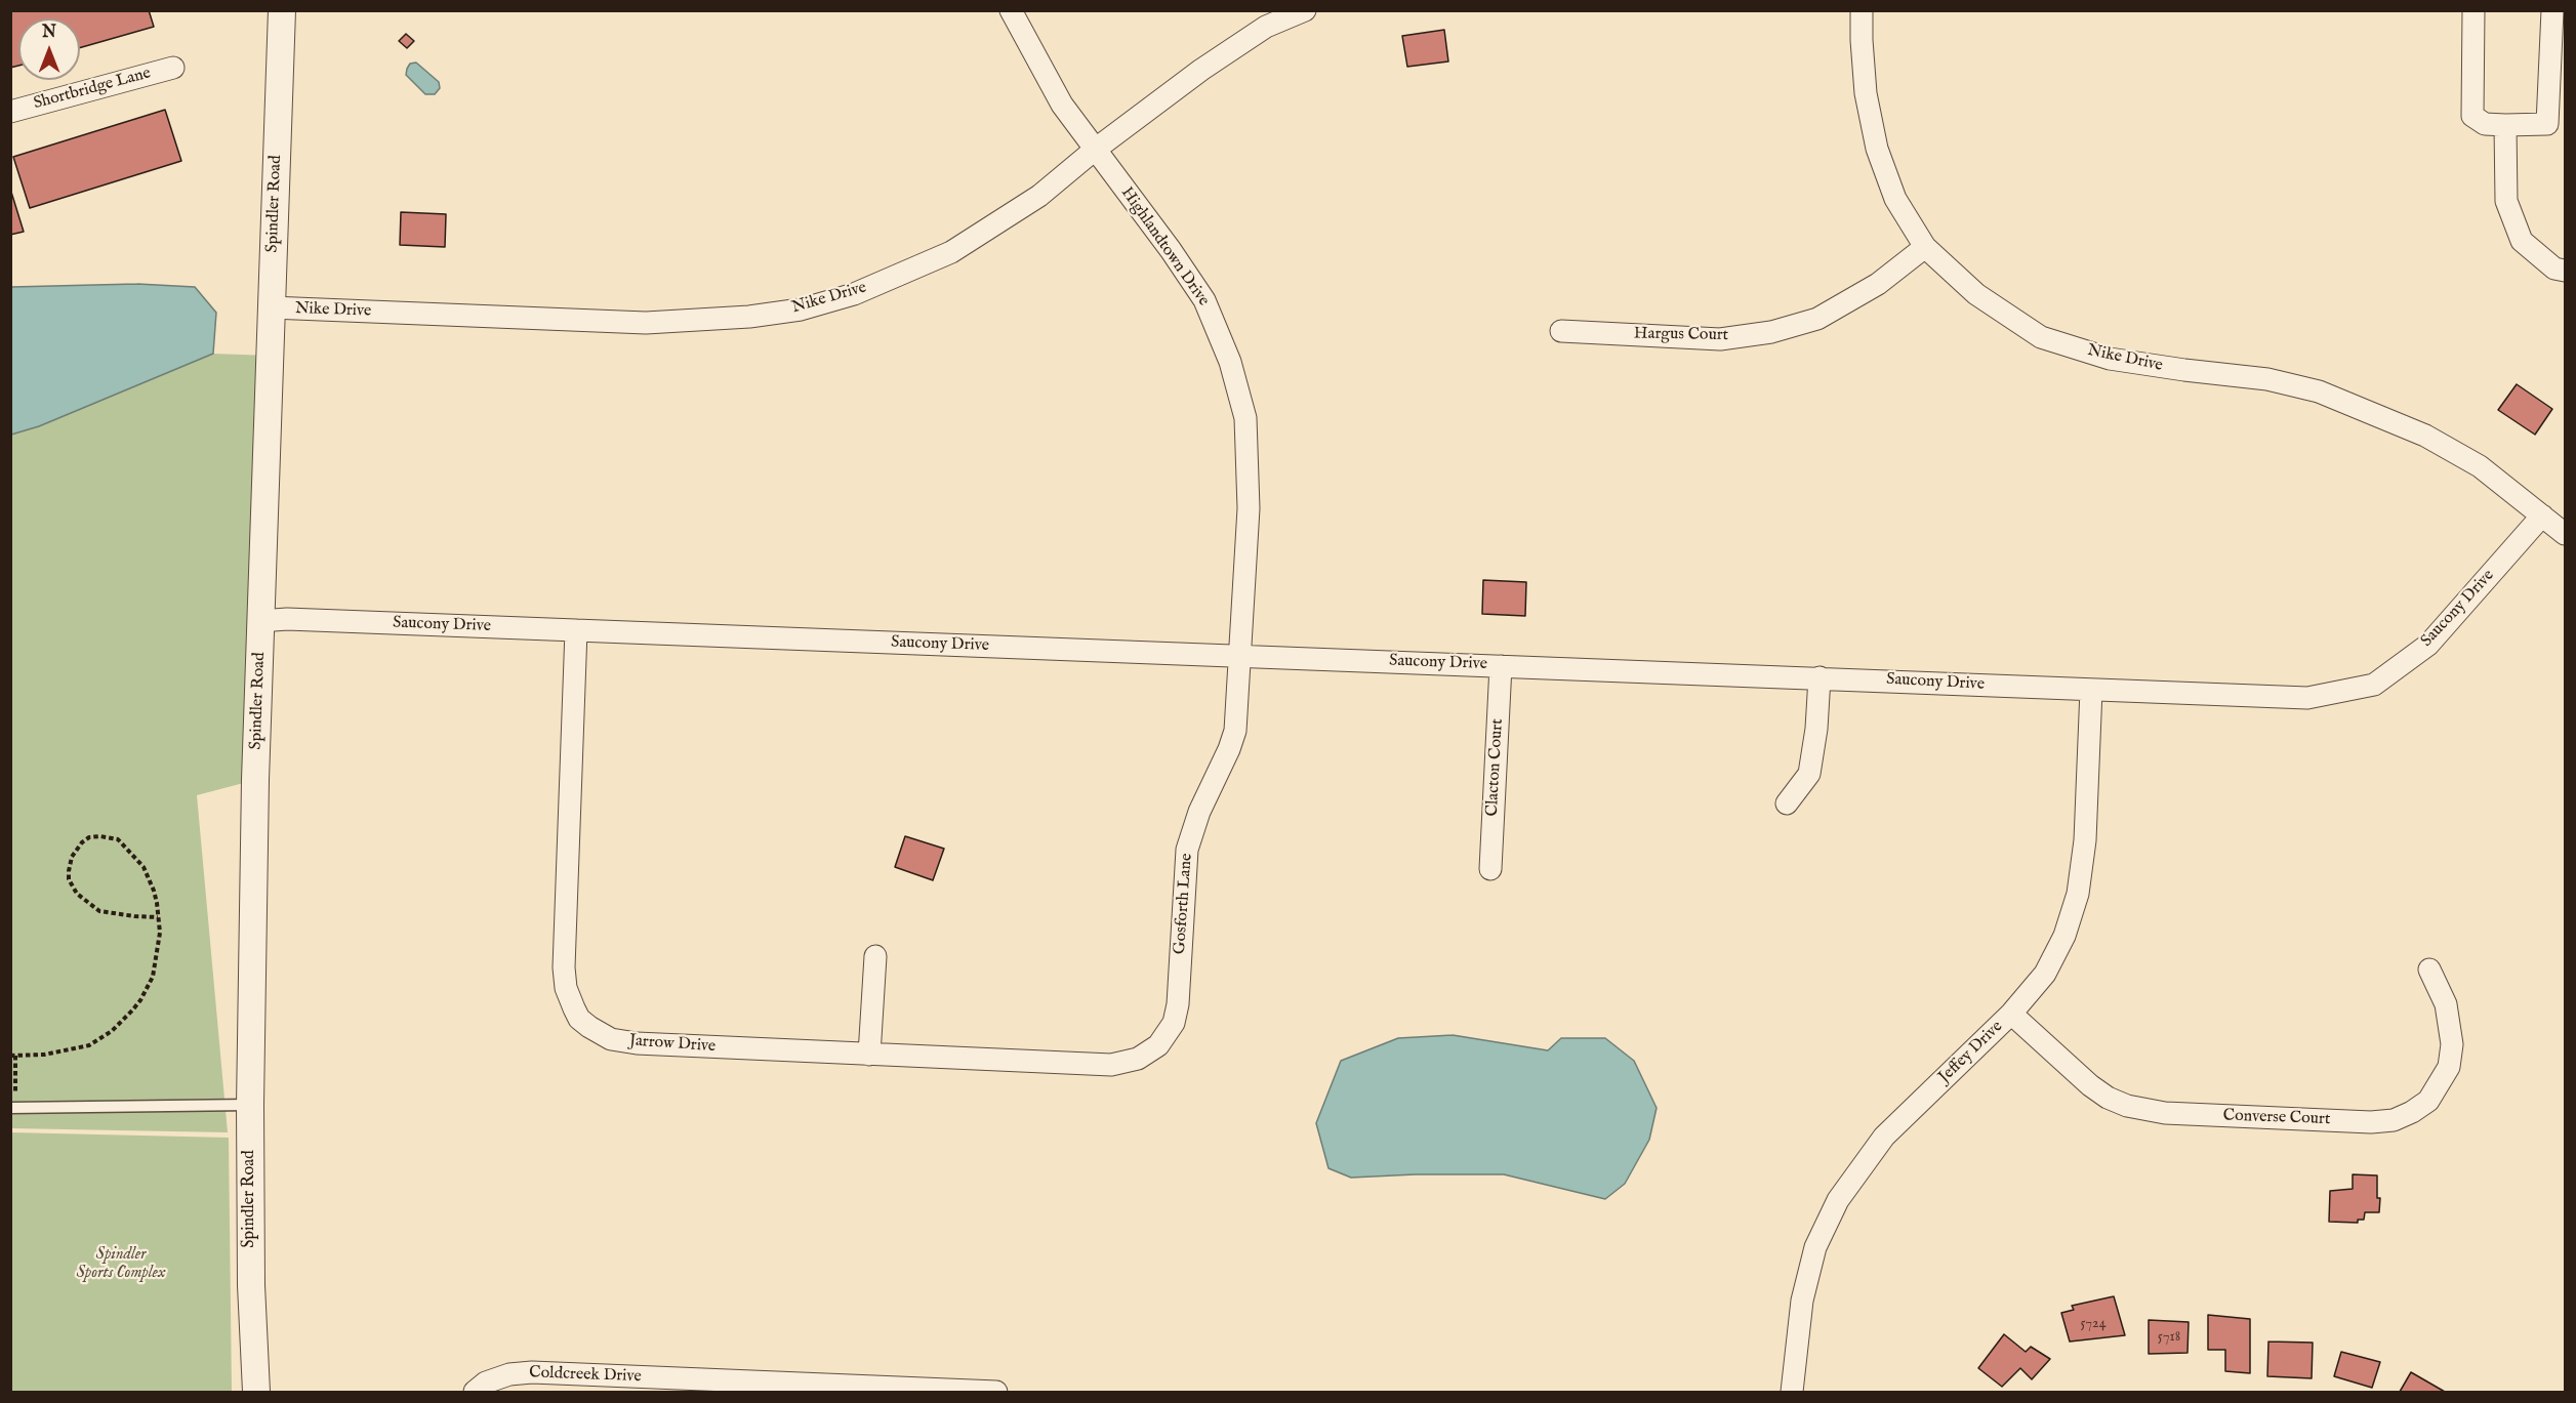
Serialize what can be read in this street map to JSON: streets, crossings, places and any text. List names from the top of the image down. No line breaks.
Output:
{"streets":{"street":["Shortbridge Lane","Spindler Road","Highlandtown Drive","Nike Drive","Hargus Court","Saucony Drive","Clacton Court","Gosforth Lane","Jarrow Drive","Jeffey Drive","Converse Court","Coldcreek Drive"]},"crossings":[["Spindler Road","Nike Drive"],["Spindler Road","Saucony Drive"],["Highlandtown Drive","Nike Drive"],["Highlandtown Drive","Saucony Drive"],["Highlandtown Drive","Gosforth Lane"],["Nike Drive","Hargus Court"],["Nike Drive","Saucony Drive"],["Saucony Drive","Clacton Court"],["Saucony Drive","Gosforth Lane"],["Saucony Drive","Jarrow Drive"],["Saucony Drive","Jeffey Drive"],["Gosforth Lane","Jarrow Drive"],["Jeffey Drive","Converse Court"]],"parks":["Spindler Sports Complex"],"house_numbers":["5724","5718"],"north":"top"}
